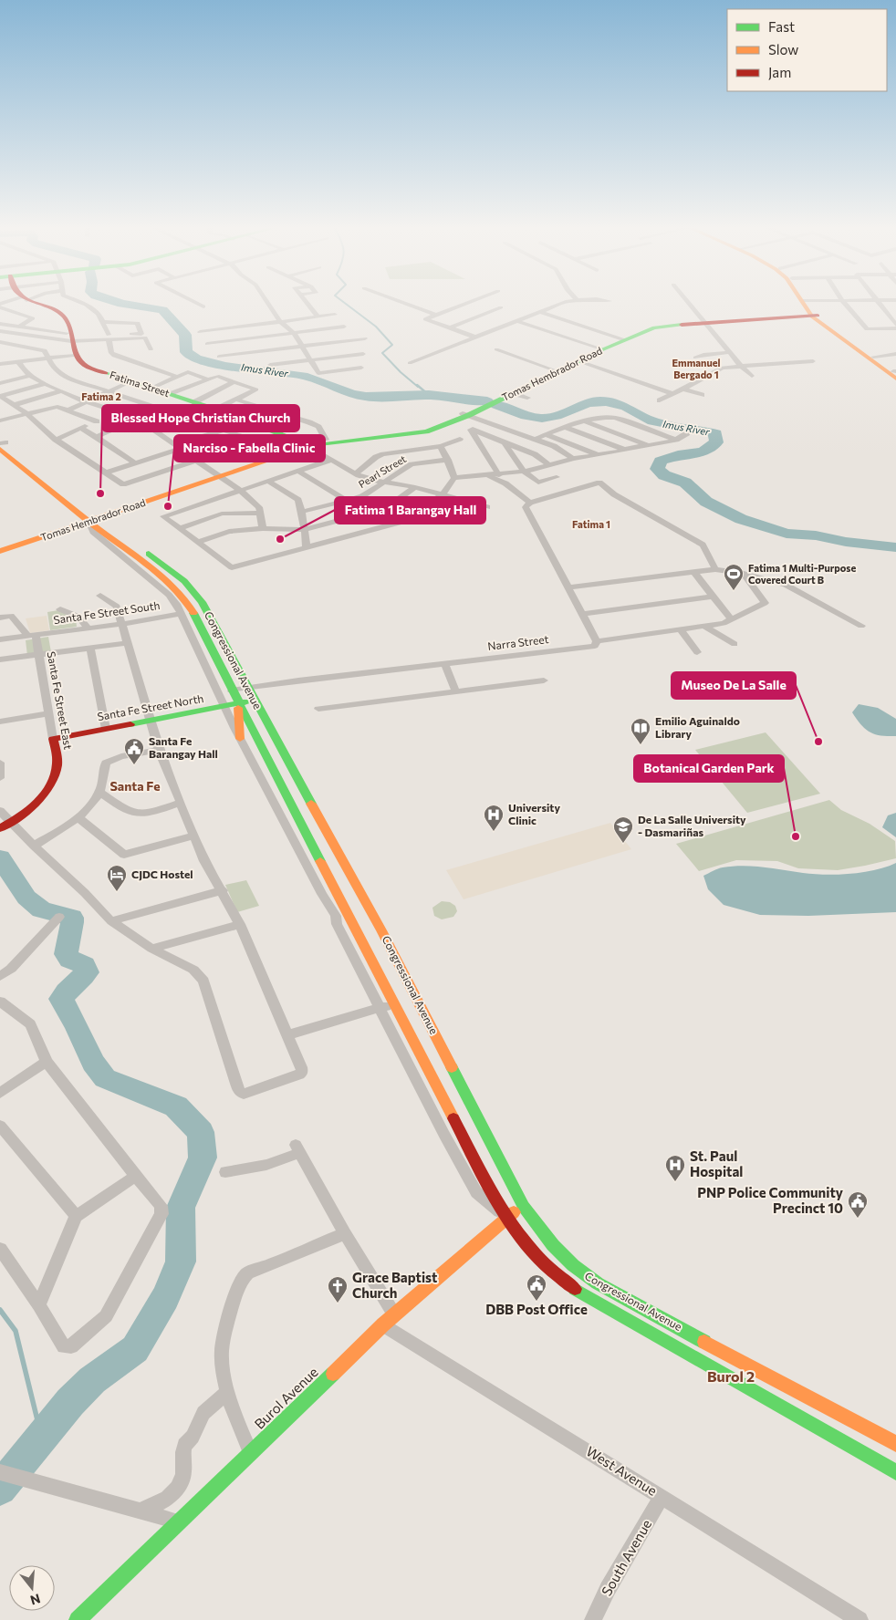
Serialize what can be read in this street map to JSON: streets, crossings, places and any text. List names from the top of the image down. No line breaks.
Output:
{"streets":{"street":["Tomas Hembrador Road","Fatima Street","Pearl Street","Santa Fe Street South","Narra Street","Congressional Avenue","Santa Fe Street East","Santa Fe Street North","Burol Avenue","West Avenue","South Avenue"]},"crossings":[["Tomas Hembrador Road","Fatima Street"],["Tomas Hembrador Road","Congressional Avenue"],["Fatima Street","Pearl Street"],["Santa Fe Street South","Congressional Avenue"],["Santa Fe Street South","Santa Fe Street East"],["Narra Street","Congressional Avenue"],["Congressional Avenue","Santa Fe Street North"],["Congressional Avenue","Burol Avenue"],["Santa Fe Street East","Santa Fe Street North"],["Burol Avenue","West Avenue"],["West Avenue","South Avenue"]],"districts":["Emmanuel Bergado 1","Fatima 2","Fatima 1","Santa Fe","Burol 2"],"water":["Imus River"],"places":{"other":["Blessed Hope Christian Church","Narciso - Fabella Clinic","Fatima 1 Barangay Hall","Museo De La Salle","Botanical Garden Park"],"sports":["Fatima 1 Multi-Purpose Covered Court B"],"library":["Emilio Aguinaldo Library"],"public building":["Santa Fe Barangay Hall","PNP Police Community Precinct 10","DBB Post Office"],"hospital":["University Clinic","St. Paul Hospital"],"school or university":["De La Salle University - Dasmariñas"],"hotel":["CJDC Hostel"],"church":["Grace Baptist Church"]},"legend":["Fast","Slow","Jam"],"north":"bottom"}
